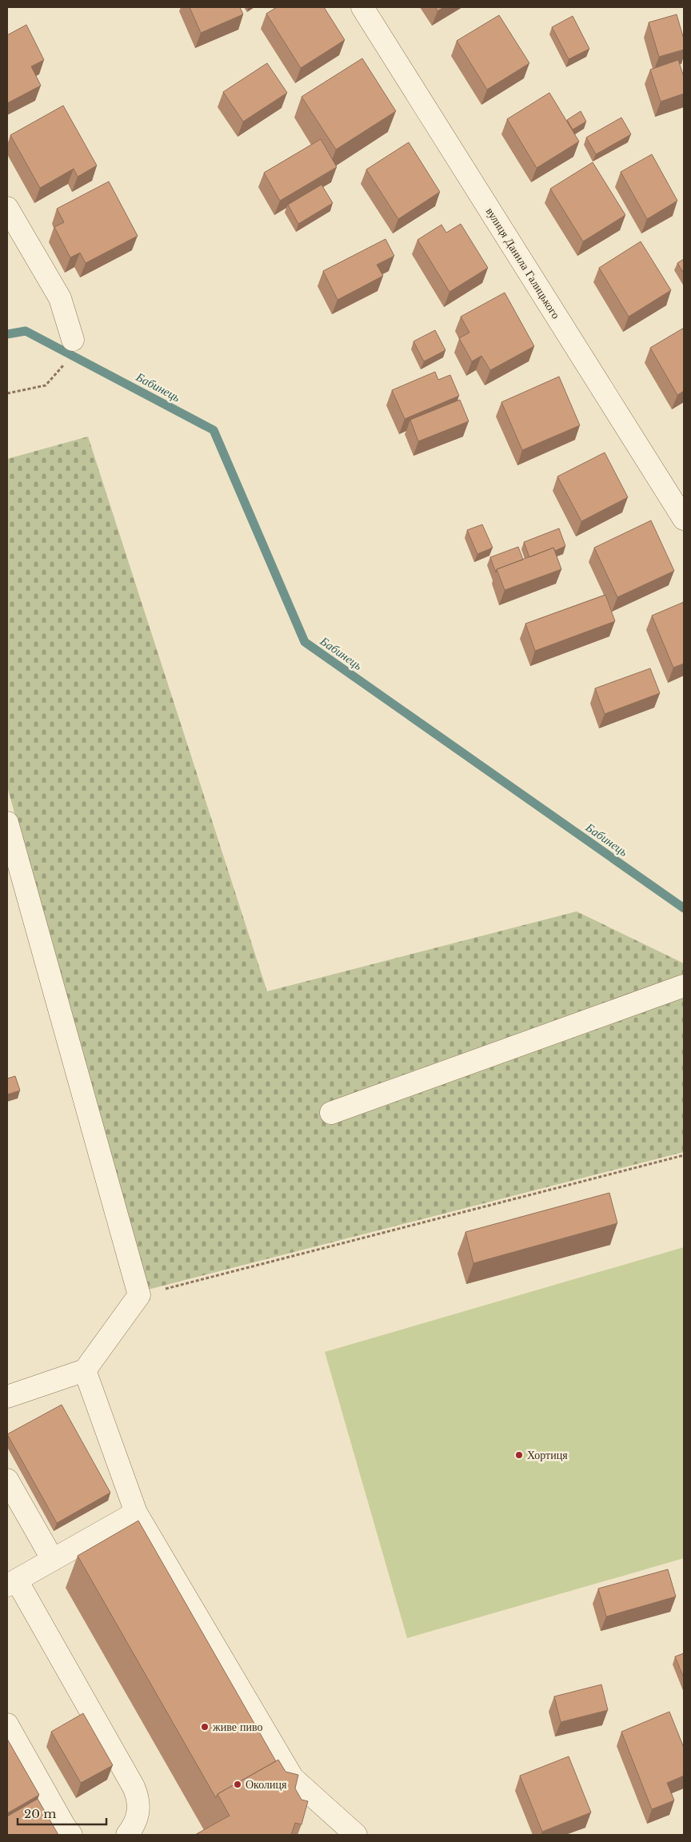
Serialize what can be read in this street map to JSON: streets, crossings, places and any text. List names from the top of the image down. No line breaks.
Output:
{"streets":{"street":["вулиця Данила Галицького"]},"water":["Бабинець"],"places":["Хортиця","живе пиво","Околиця"],"scale_bar":"20 m"}
